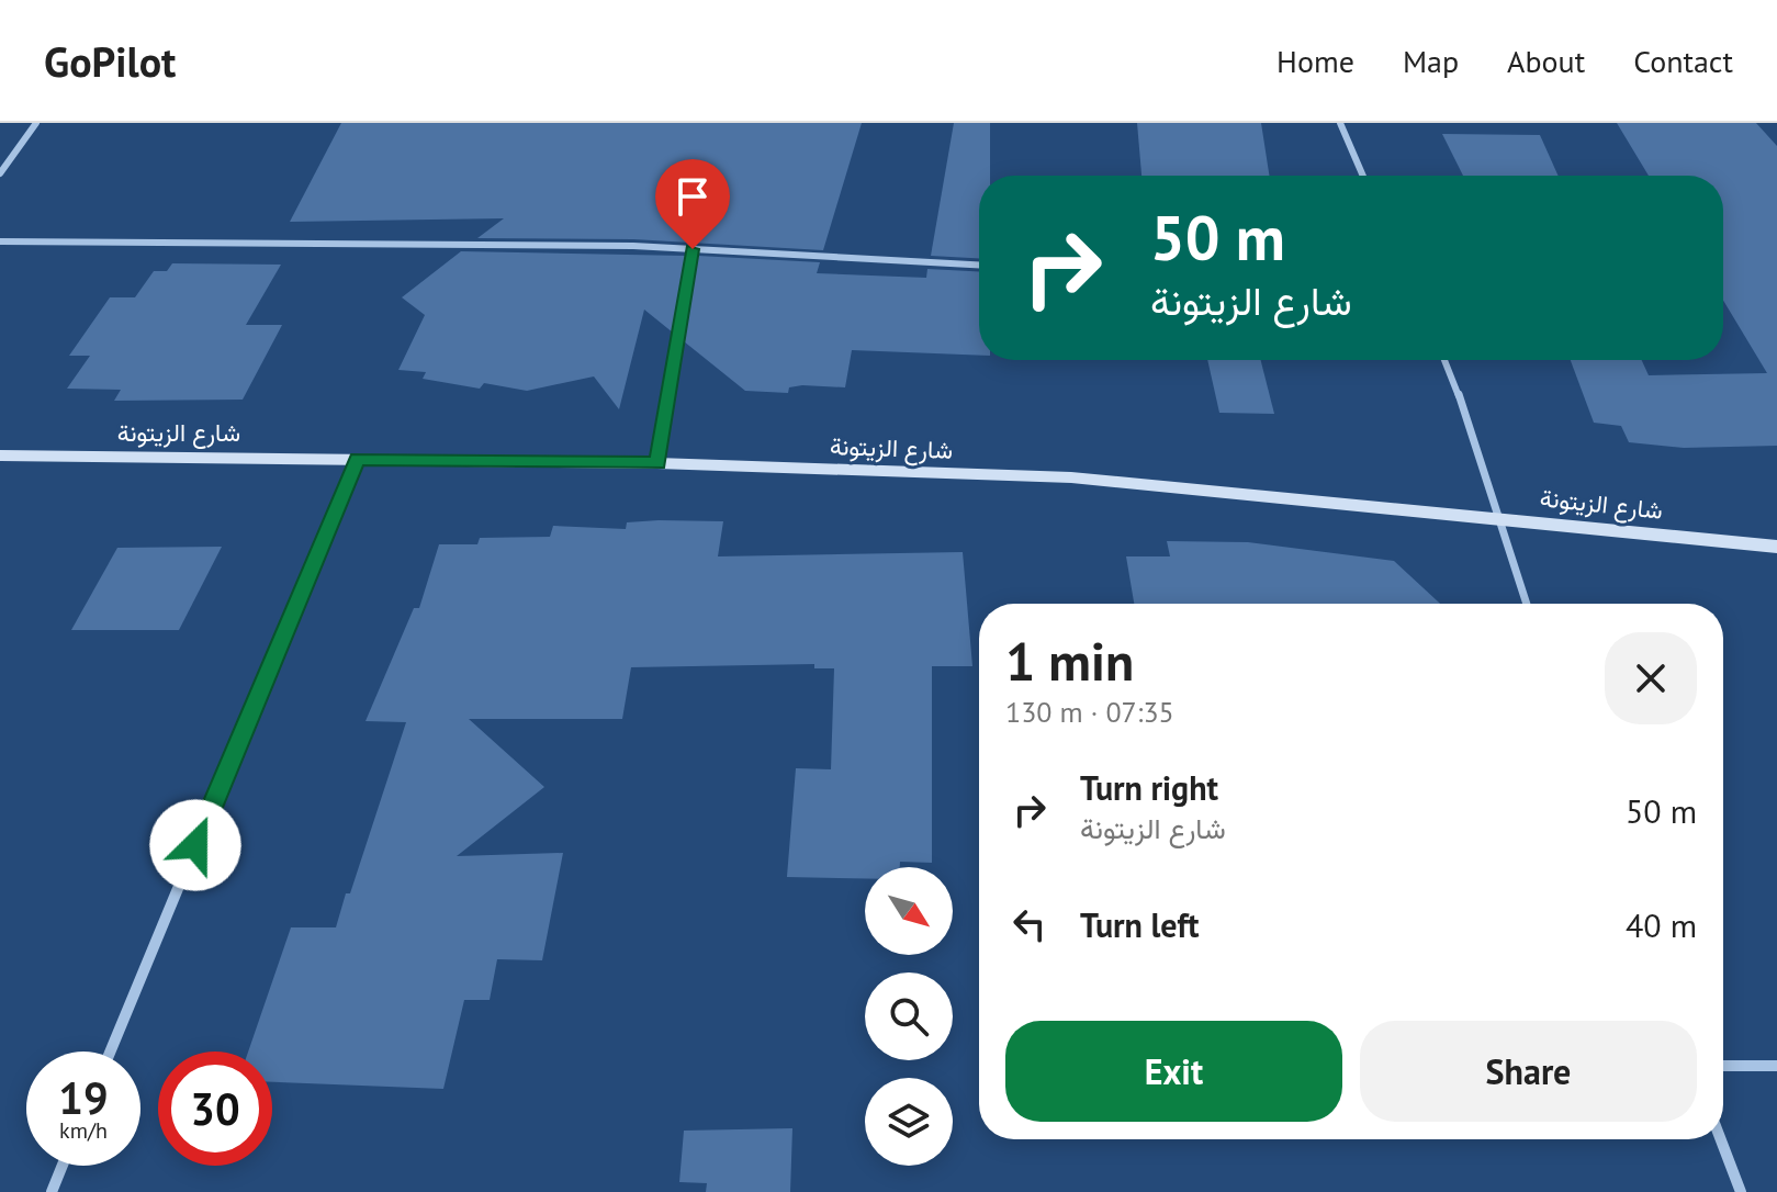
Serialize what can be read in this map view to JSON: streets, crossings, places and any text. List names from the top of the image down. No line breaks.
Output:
{"streets":{"street":["شارع الزيتونة"]},"north":"bottom right","page":{"header":"GoPilot","nav":["Home","Map","About","Contact"],"turn":["50 m","شارع الزيتونة"],"heading":["1 min","130 m · 07:35"],"list":[{"name":"Turn right","note":"شارع الزيتونة","value":"50 m"},{"name":"Turn left","value":"40 m"}],"buttons":["Exit","Share"],"speed":"19 km/h","limit":"30"}}
